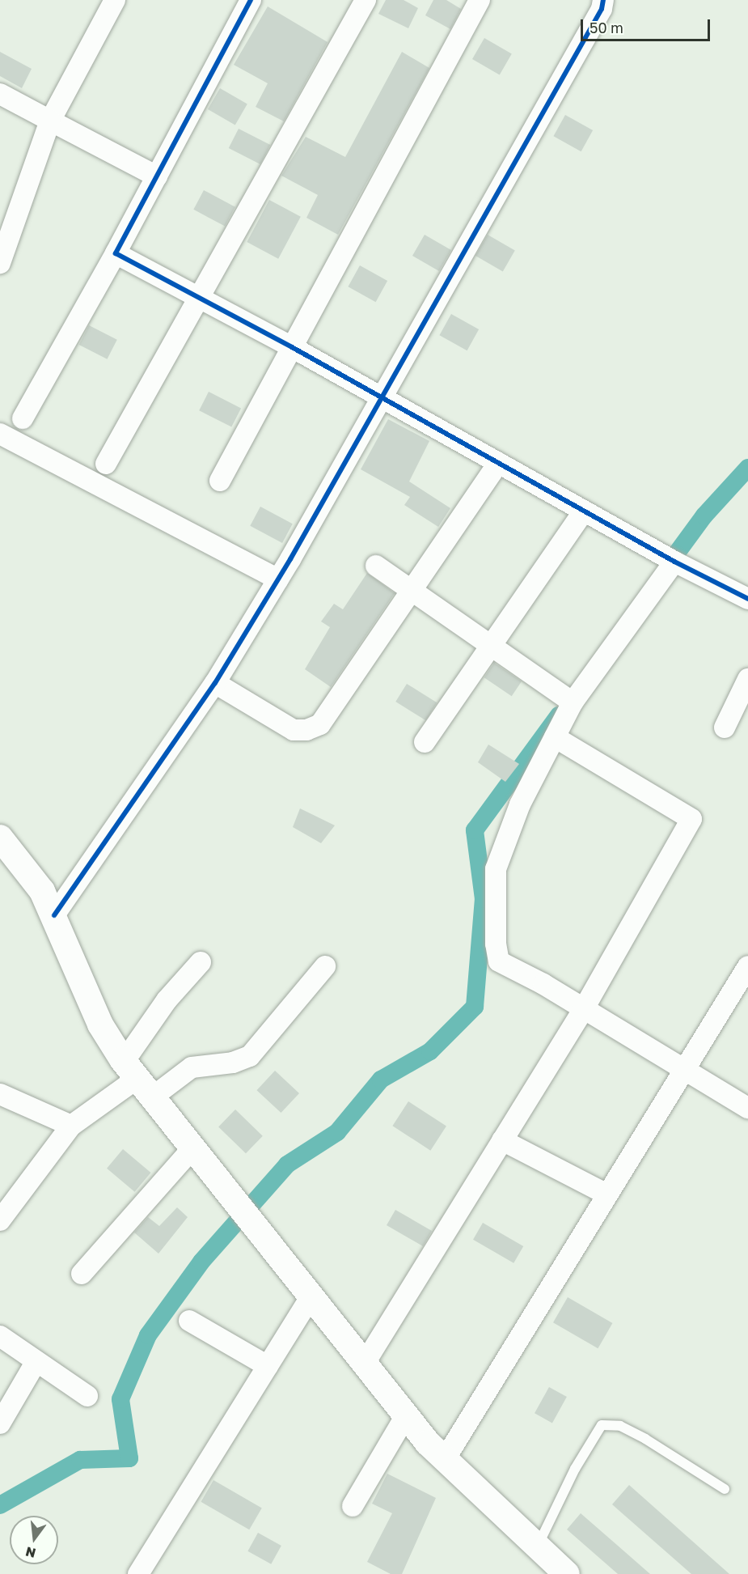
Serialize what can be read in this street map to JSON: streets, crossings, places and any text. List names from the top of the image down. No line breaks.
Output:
{"scale_bar":"50 m","north":"bottom"}
